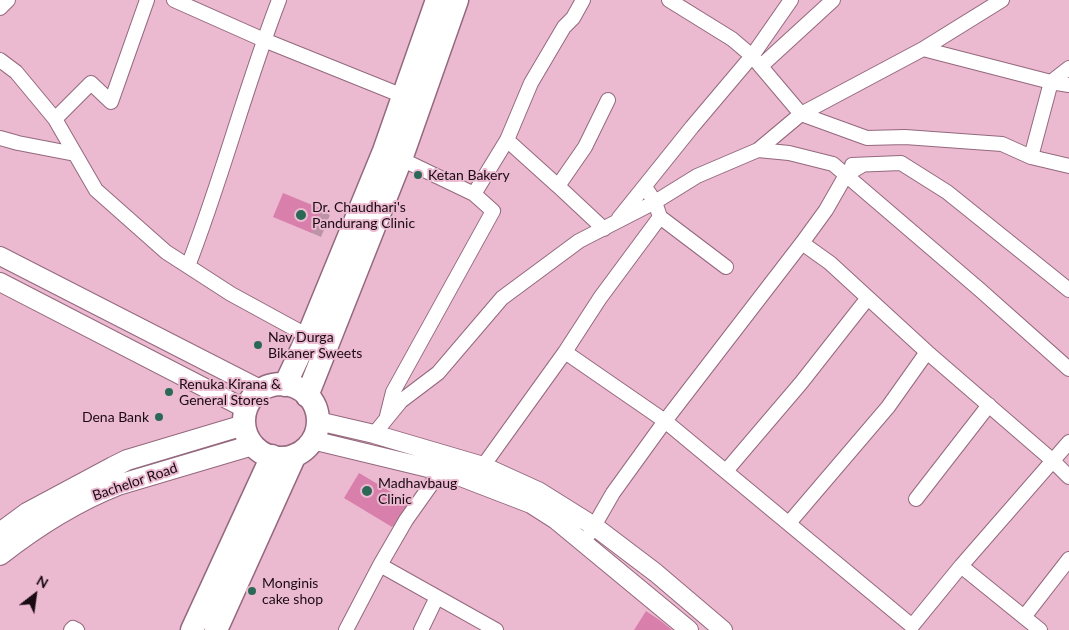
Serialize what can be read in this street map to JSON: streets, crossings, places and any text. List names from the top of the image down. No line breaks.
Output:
{"streets":{"main road":["Bachelor Road"]},"places":["Ketan Bakery","Dr. Chaudhari's Pandurang Clinic","Nav Durga Bikaner Sweets","Renuka Kirana & General Stores","Dena Bank","Madhavbaug Clinic","Monginis cake shop"],"north":"top right"}
